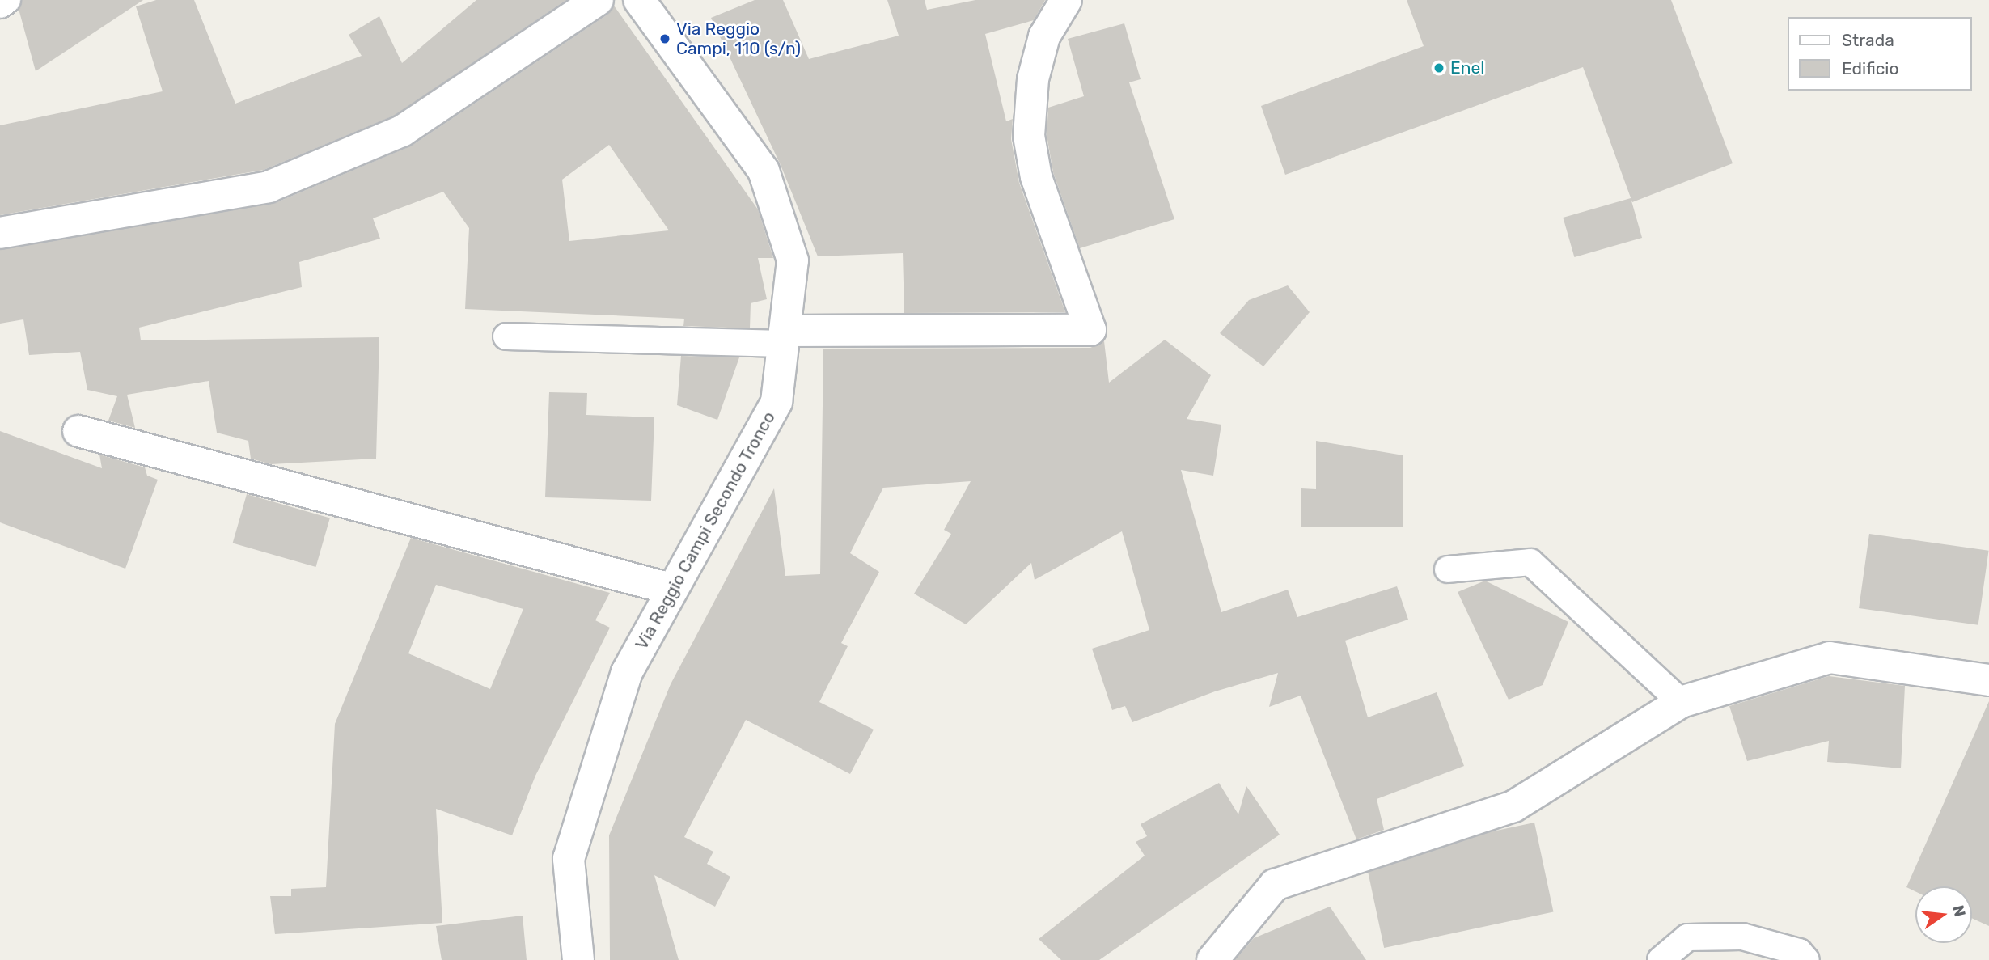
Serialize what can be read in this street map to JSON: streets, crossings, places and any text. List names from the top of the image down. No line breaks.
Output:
{"streets":{"street":["Via Reggio Campi Secondo Tronco"]},"places":["Via Reggio Campi, 110 (s/n)","Enel"],"legend":["Strada","Edificio"],"north":"right"}
